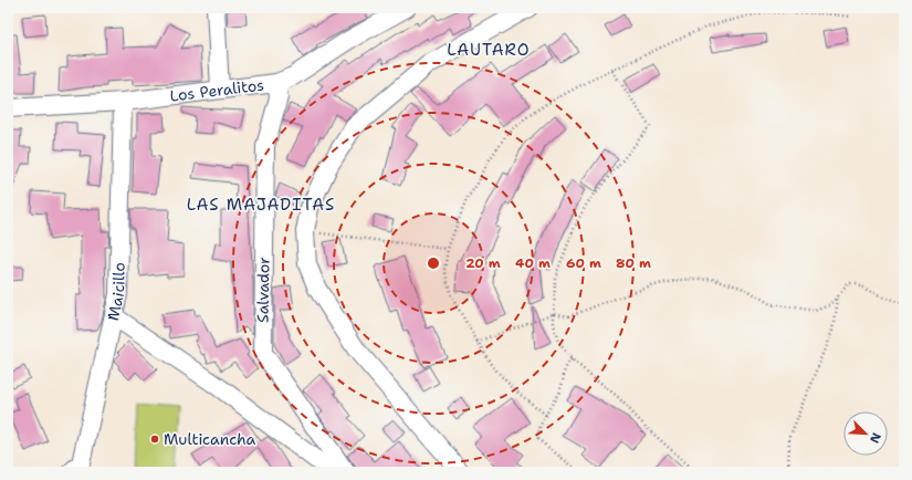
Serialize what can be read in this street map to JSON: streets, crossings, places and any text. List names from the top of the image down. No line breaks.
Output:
{"streets":{"street":["Los Peralitos","Salvador","Maicillo"]},"crossings":[["Los Peralitos","Salvador"],["Los Peralitos","Maicillo"],["Salvador","Maicillo"]],"districts":["LAUTARO","LAS MAJADITAS"],"places":["Multicancha"],"north":"bottom right","rings":["20 m","40 m","60 m","80 m"]}
